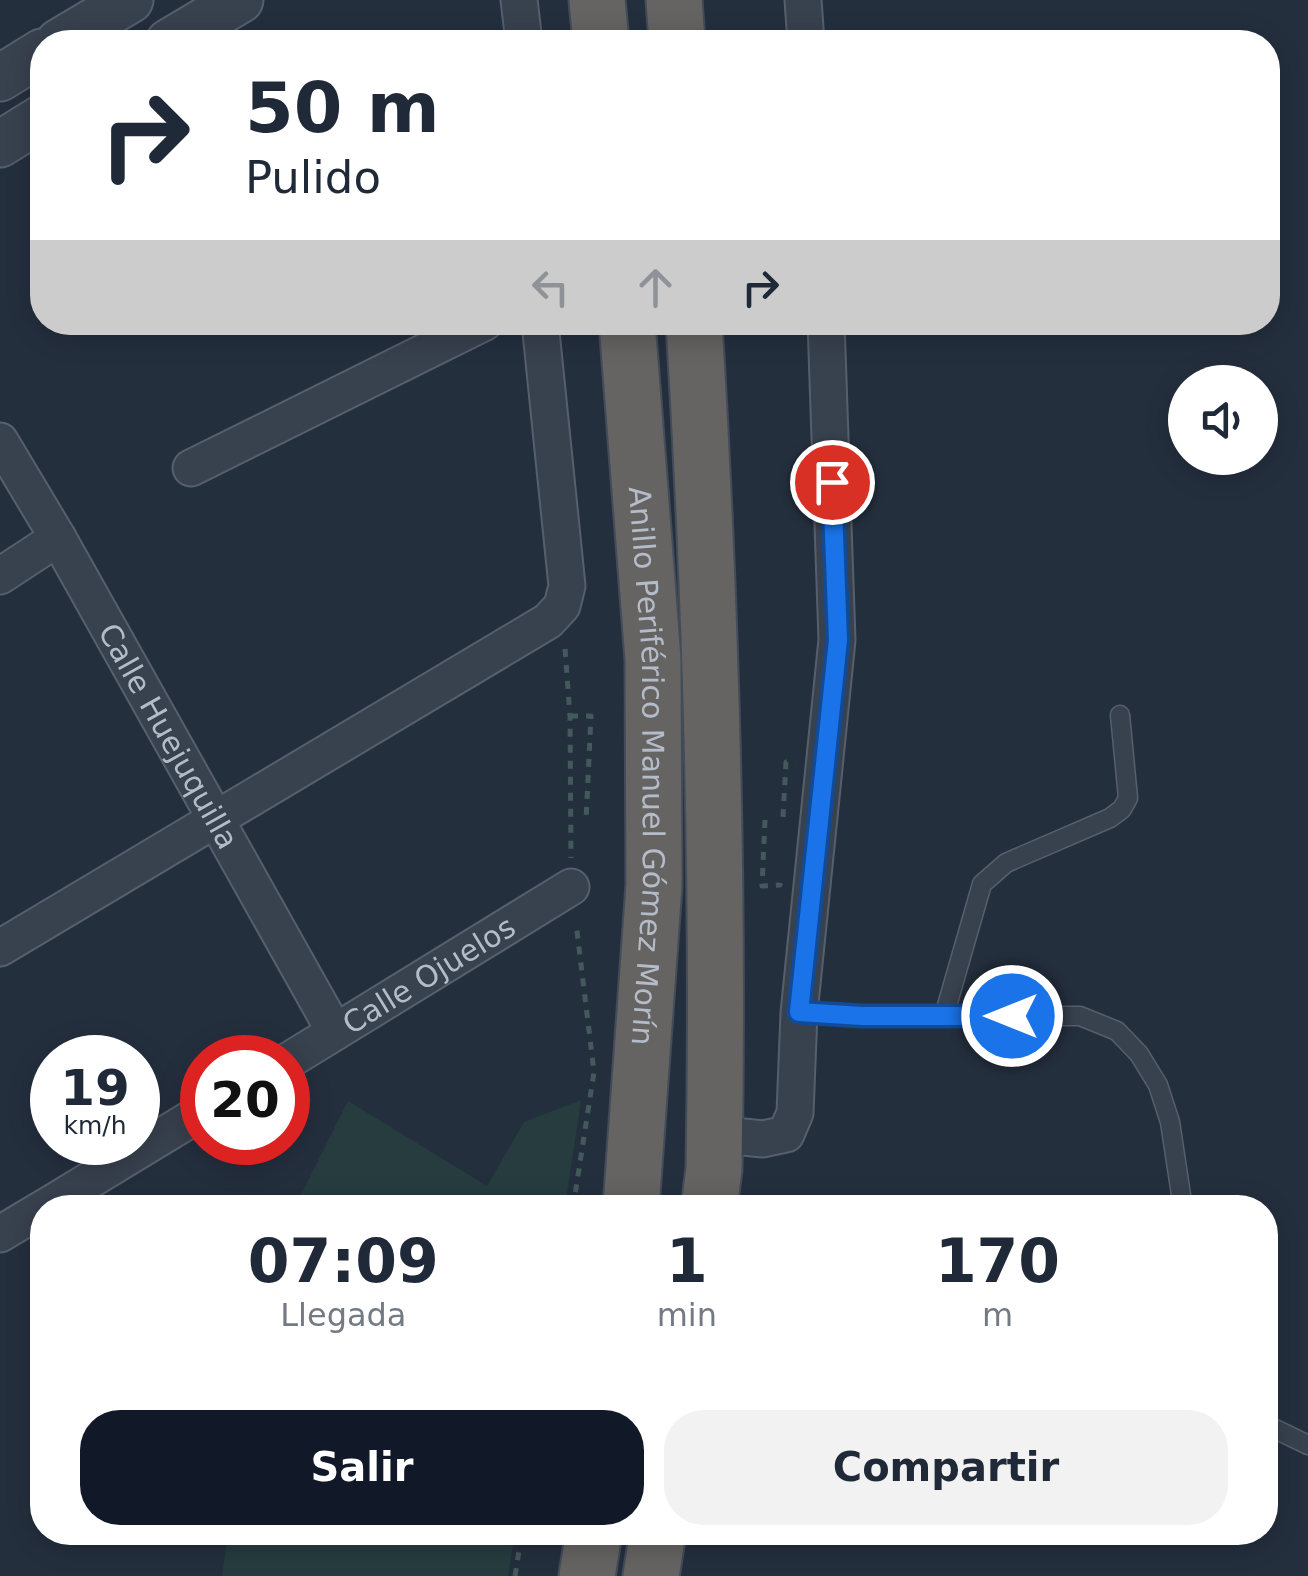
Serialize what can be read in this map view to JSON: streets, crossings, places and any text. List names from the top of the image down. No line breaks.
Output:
{"streets":{"highway":["Anillo Periférico Manuel Gómez Morín"],"street":["Calle Huejuquilla","Calle Ojuelos"]},"crossings":[["Calle Huejuquilla","Calle Ojuelos"]],"page":{"turn":["50 m","Pulido"],"speed":"19 km/h","limit":"20","eta":["07:09","Llegada","1","min","170","m"],"buttons":["Salir","Compartir"]}}
